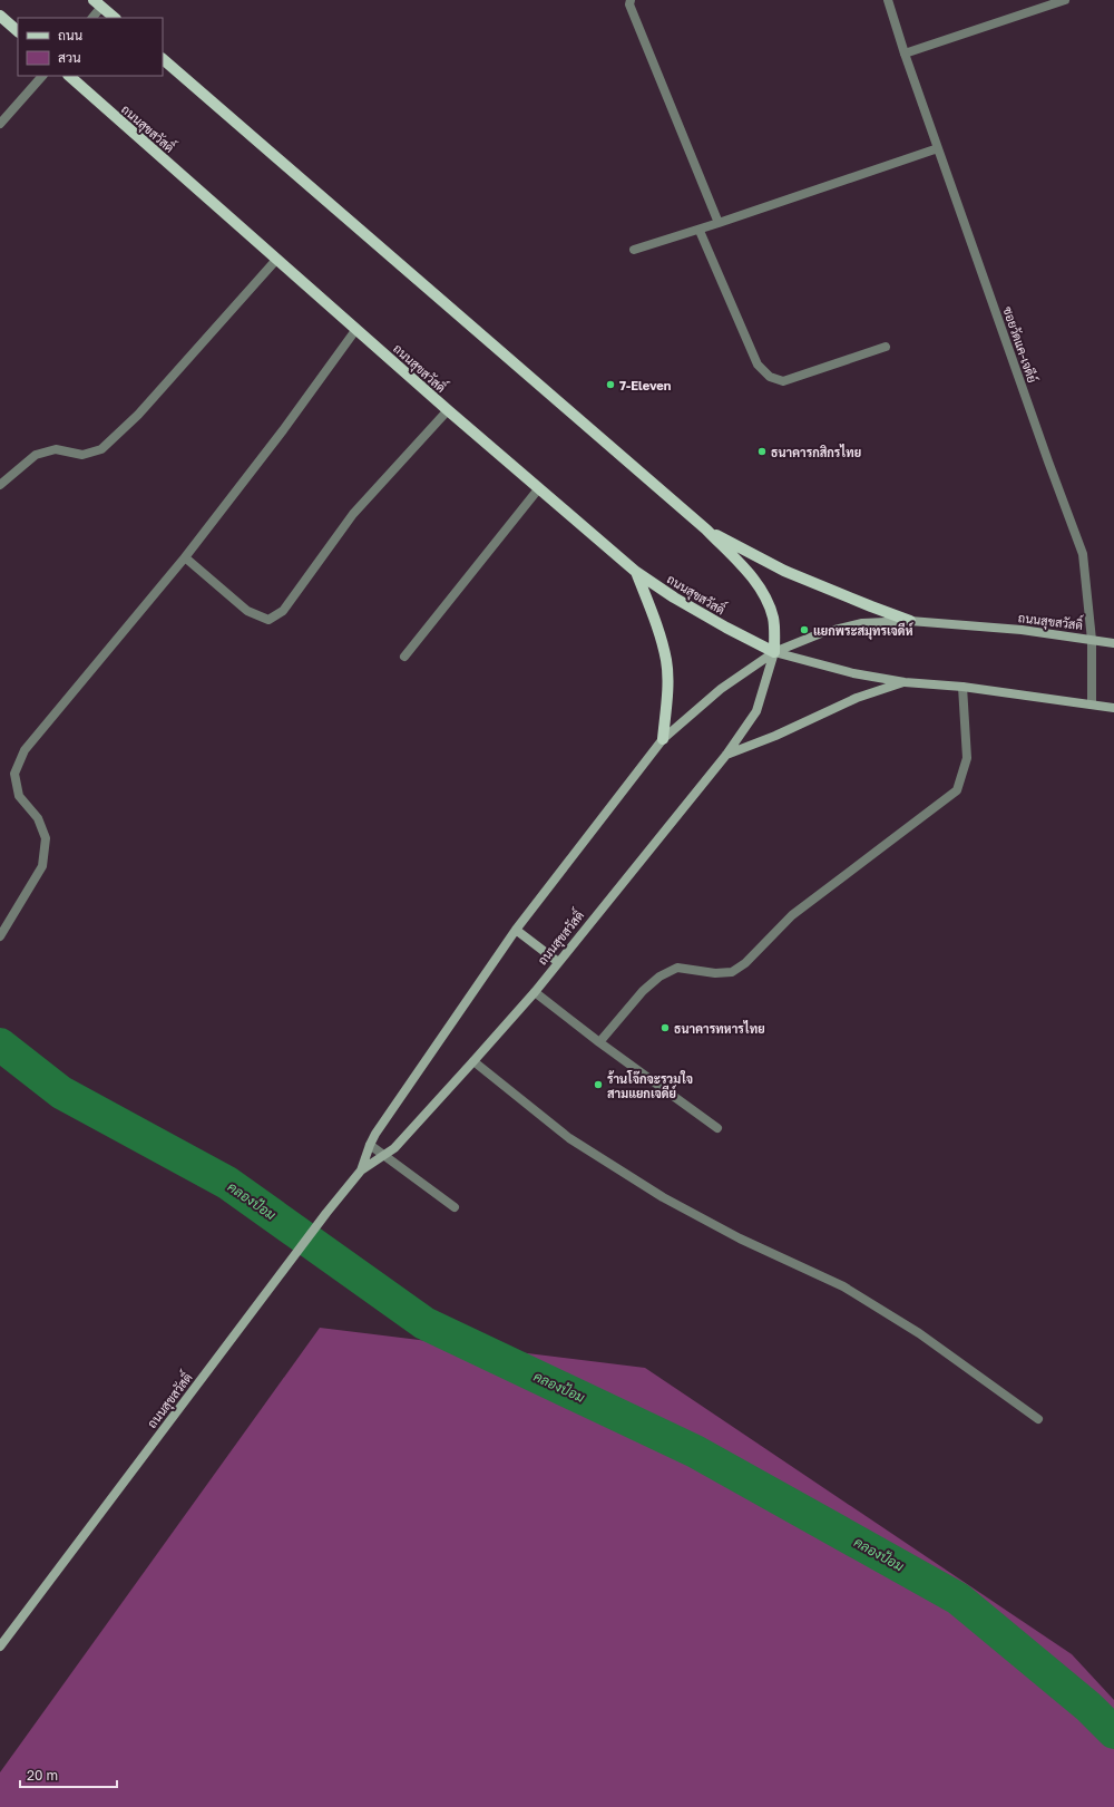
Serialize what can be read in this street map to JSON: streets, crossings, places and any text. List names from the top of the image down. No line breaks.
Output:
{"streets":{"main road":["ถนนสุขสวัสดิ์"],"street":["ซอยวัดแค-เจดีย์"]},"crossings":[["ถนนสุขสวัสดิ์","ซอยวัดแค-เจดีย์"]],"water":["คลองป้อม"],"places":["7-Eleven","ธนาคารกสิกรไทย","แยกพระสมุทรเจดีห์","ธนาคารทหารไทย","ร้านโจ๊กจะรวมใจ สามแยกเจดีย์"],"legend":["ถนน","สวน"],"scale_bar":"20 m"}
